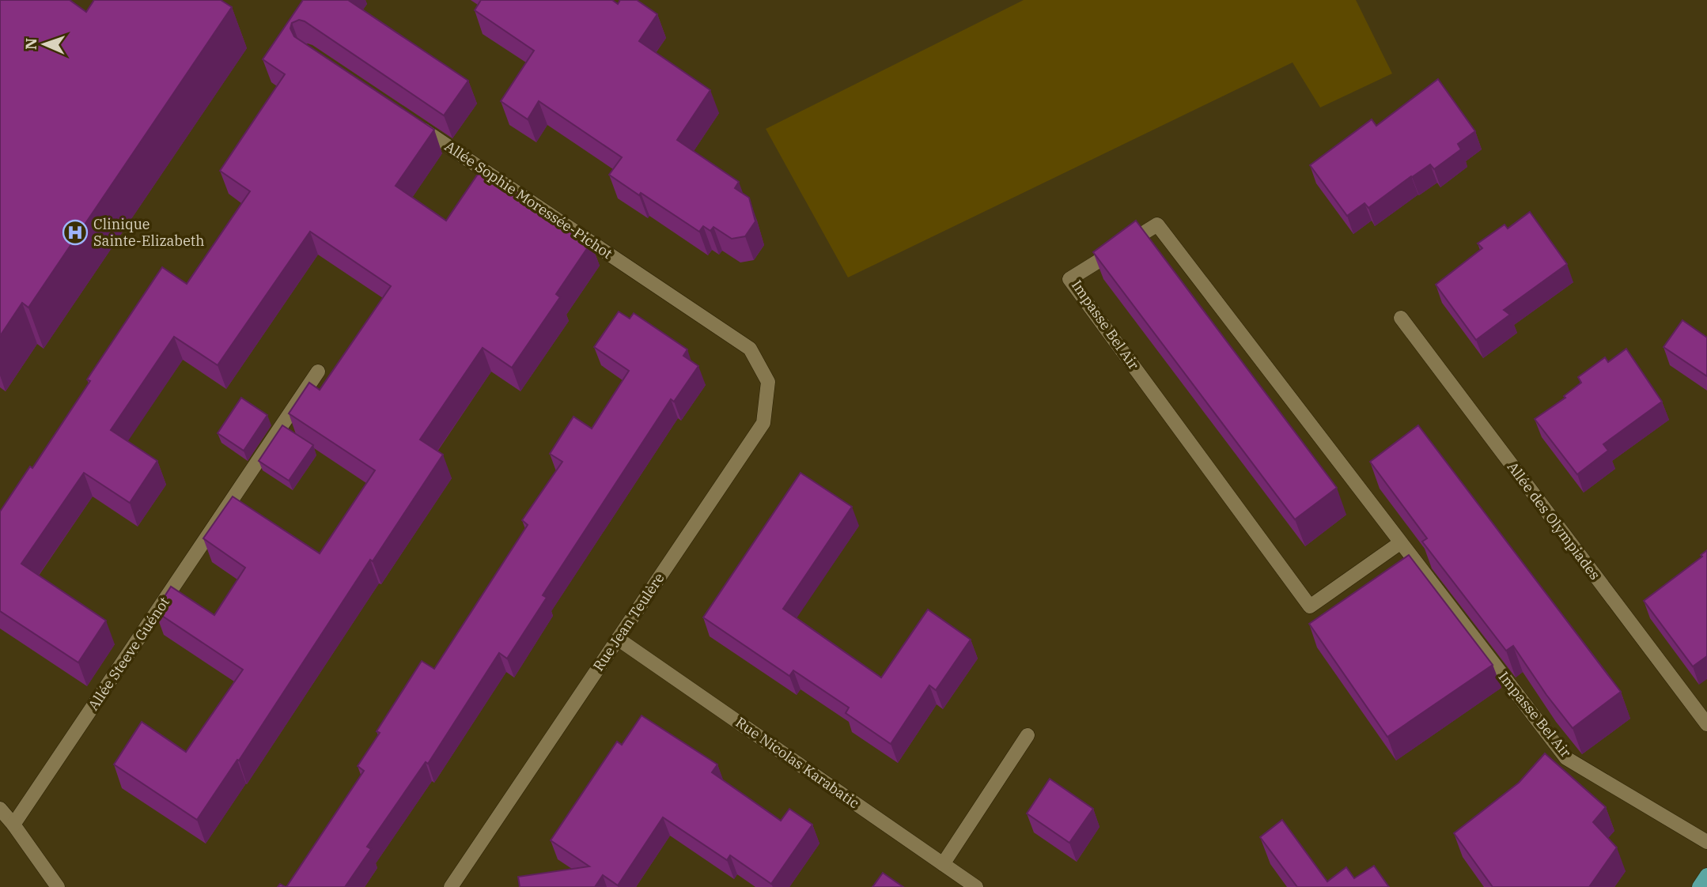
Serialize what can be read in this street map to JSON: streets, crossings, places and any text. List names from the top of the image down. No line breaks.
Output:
{"streets":{"street":["Allée Sophie Moressée-Pichot","Impasse Bel Air","Allée des Olympiades","Rue Jean Teulère","Allée Steeve Guénot","Rue Nicolas Karabatic"]},"crossings":[["Allée Sophie Moressée-Pichot","Rue Jean Teulère"],["Rue Jean Teulère","Rue Nicolas Karabatic"]],"places":{"hospital":["Clinique Sainte-Elizabeth"]},"north":"left"}
